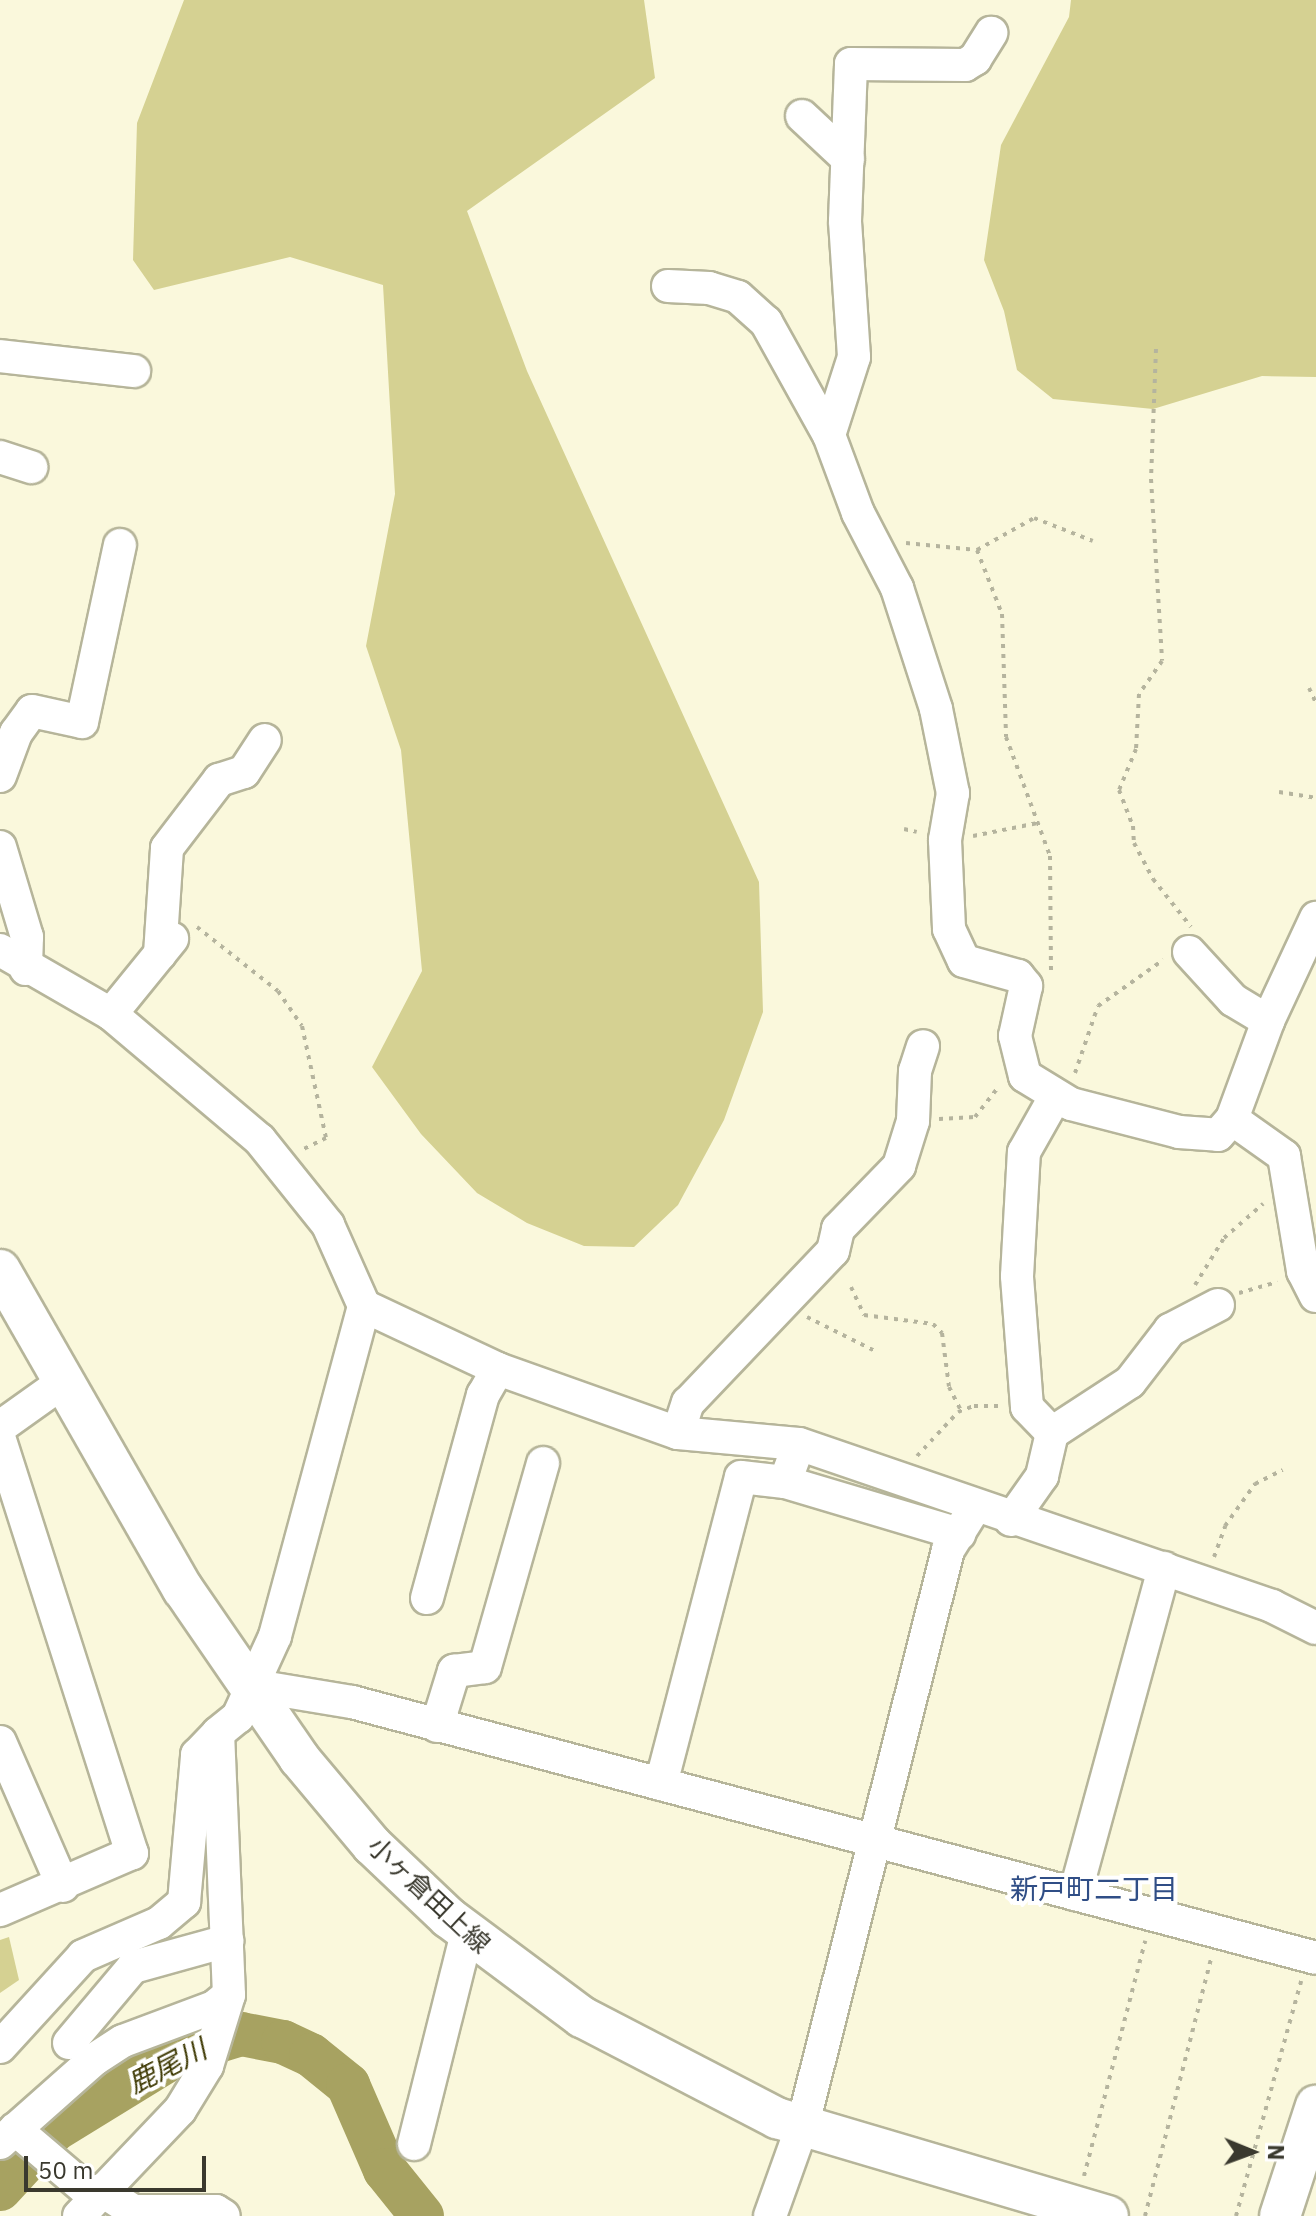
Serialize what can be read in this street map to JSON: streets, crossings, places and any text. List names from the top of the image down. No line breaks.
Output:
{"streets":{"main road":["小ヶ倉田上線"]},"districts":["新戸町二丁目"],"water":["鹿尾川"],"scale_bar":"50 m","north":"right"}
